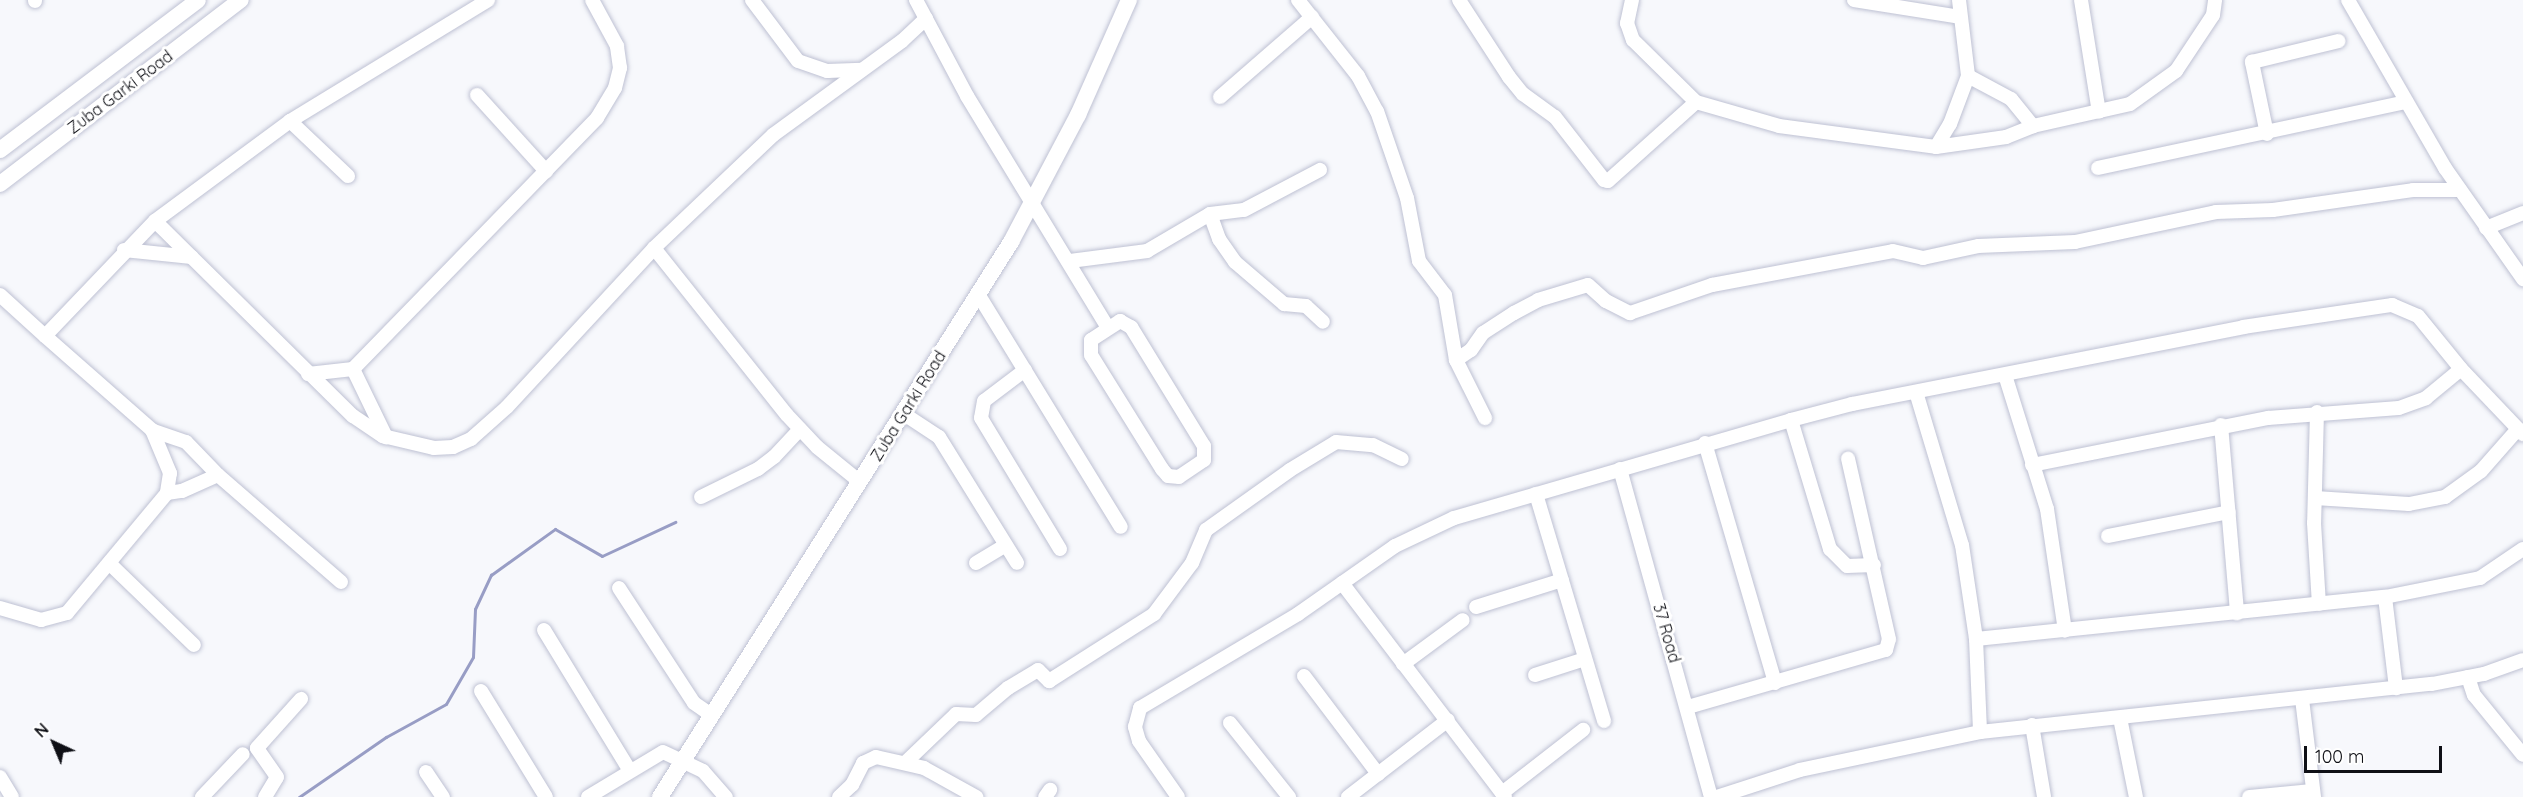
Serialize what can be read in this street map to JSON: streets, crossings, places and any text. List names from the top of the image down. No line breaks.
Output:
{"streets":{"main road":["Zuba Garki Road"],"street":["37 Road"]},"scale_bar":"100 m","north":"top left"}
